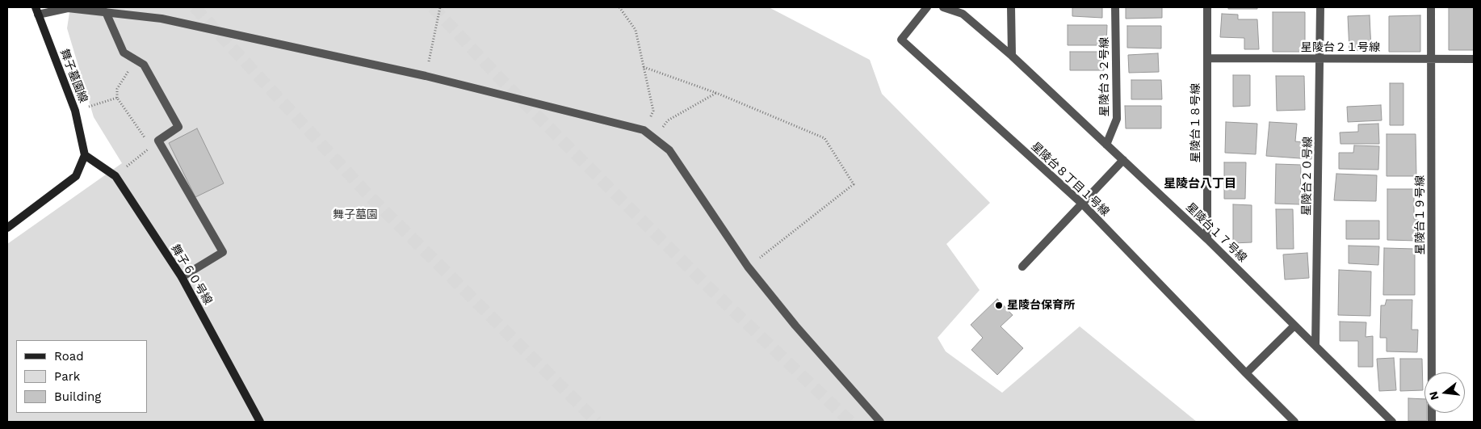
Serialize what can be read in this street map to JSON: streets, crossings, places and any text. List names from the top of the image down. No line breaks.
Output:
{"streets":{"street":["星陵台２１号線","舞子墓園線","星陵台３２号線","星陵台１８号線","星陵台２０号線","星陵台８丁目１号線","星陵台１９号線","星陵台１７号線","舞子６０号線"]},"crossings":[["星陵台２１号線","星陵台１８号線"],["星陵台２１号線","星陵台２０号線"],["星陵台２１号線","星陵台１９号線"],["舞子墓園線","舞子６０号線"],["星陵台３２号線","星陵台１７号線"],["星陵台１８号線","星陵台１７号線"],["星陵台２０号線","星陵台１７号線"]],"districts":["星陵台八丁目"],"parks":["舞子墓園"],"places":["星陵台保育所"],"legend":["Road","Park","Building"],"north":"left"}
